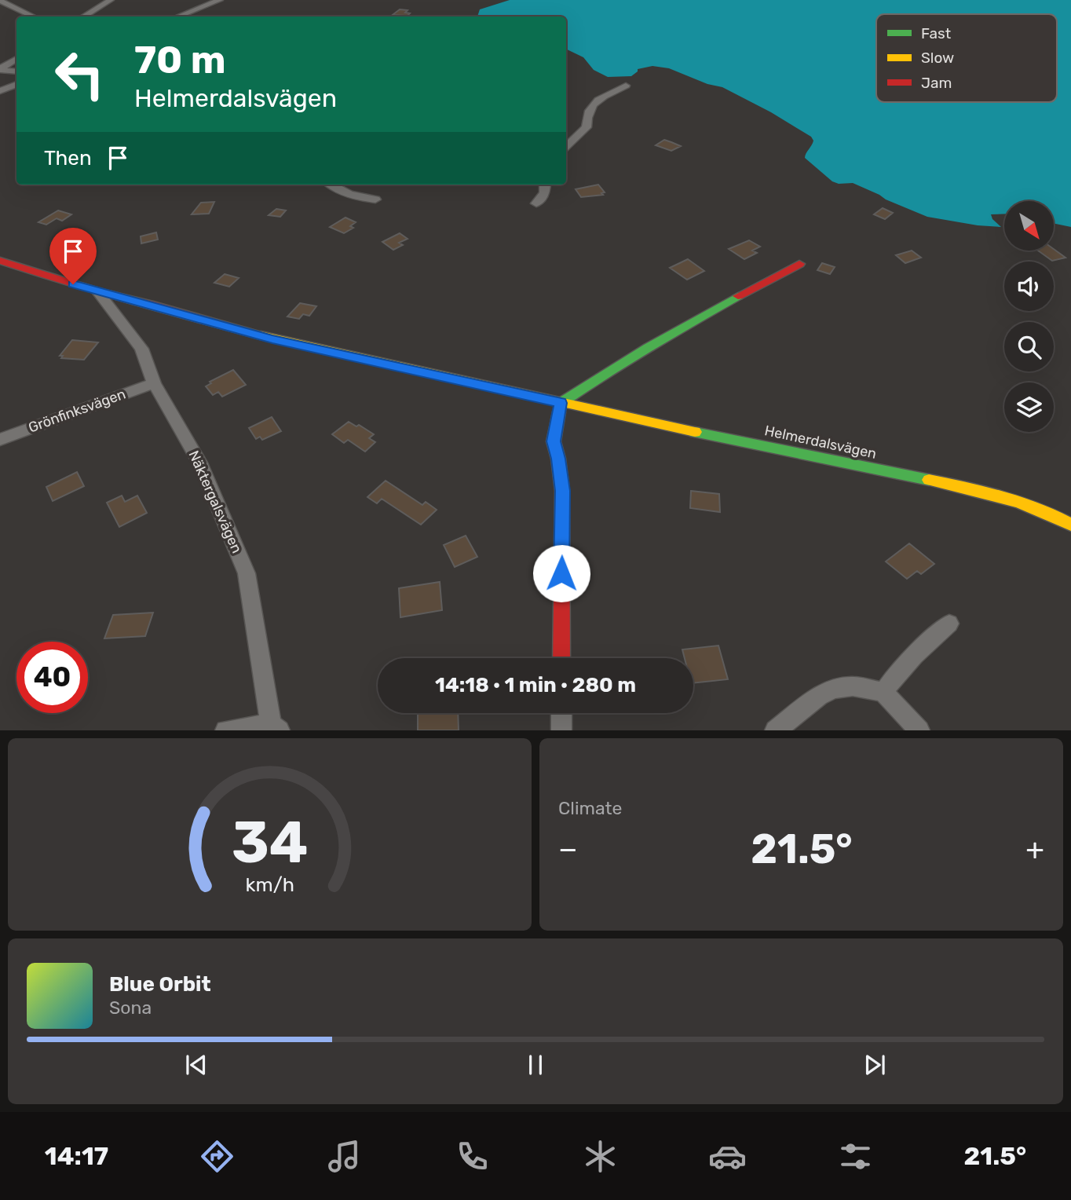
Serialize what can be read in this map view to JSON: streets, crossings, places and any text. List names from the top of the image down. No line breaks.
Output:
{"streets":{"street":["Grönfinksvägen","Helmerdalsvägen","Näktergalsvägen"]},"crossings":[["Grönfinksvägen","Näktergalsvägen"],["Helmerdalsvägen","Näktergalsvägen"]],"legend":["Fast","Slow","Jam"],"north":"bottom right","page":{"turn":["70 m","Helmerdalsvägen"],"then":"Then","limit":"40","trip":"14:18 · 1 min · 280 m","tile":"Climate","heat":["−","21.5°","+"],"song":["Blue Orbit","Sona"],"tabs":["14:17","21.5°"],"gauge":["34","km/h"]}}
